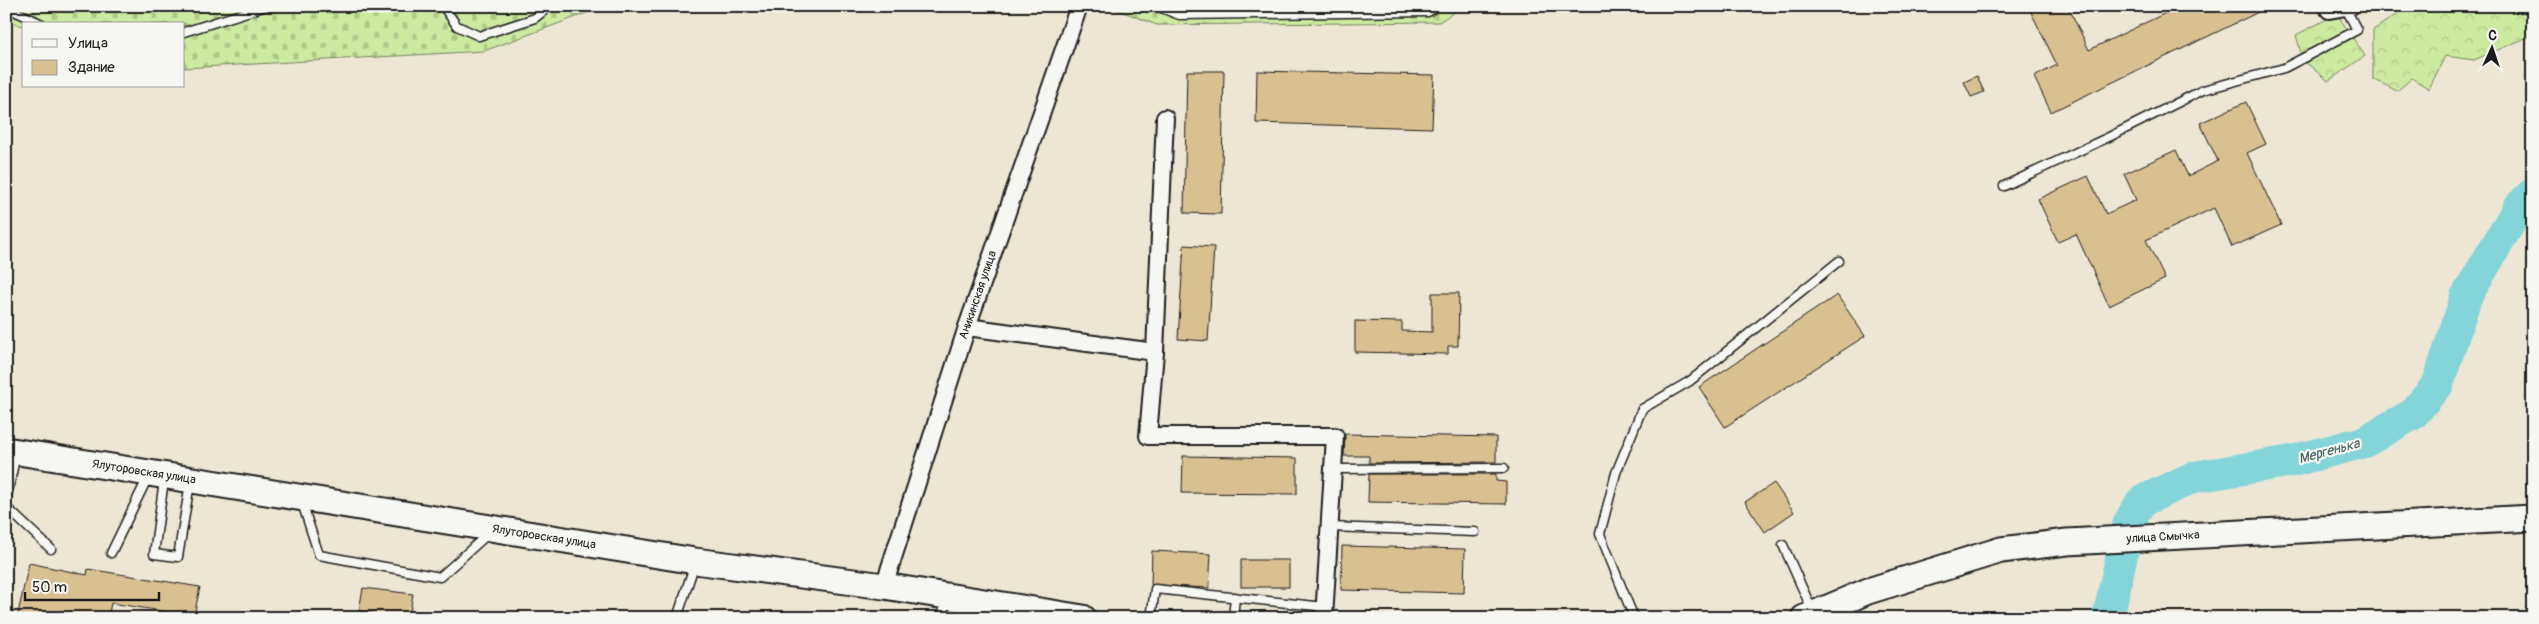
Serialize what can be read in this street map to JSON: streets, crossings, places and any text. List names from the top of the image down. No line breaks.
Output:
{"streets":{"main road":["Ялуторовская улица","улица Смычка"],"street":["Аникинская улица"]},"crossings":[["Аникинская улица","Ялуторовская улица"]],"water":["Мергенька"],"legend":["Улица","Здание"],"scale_bar":"50 m","north":"top"}
